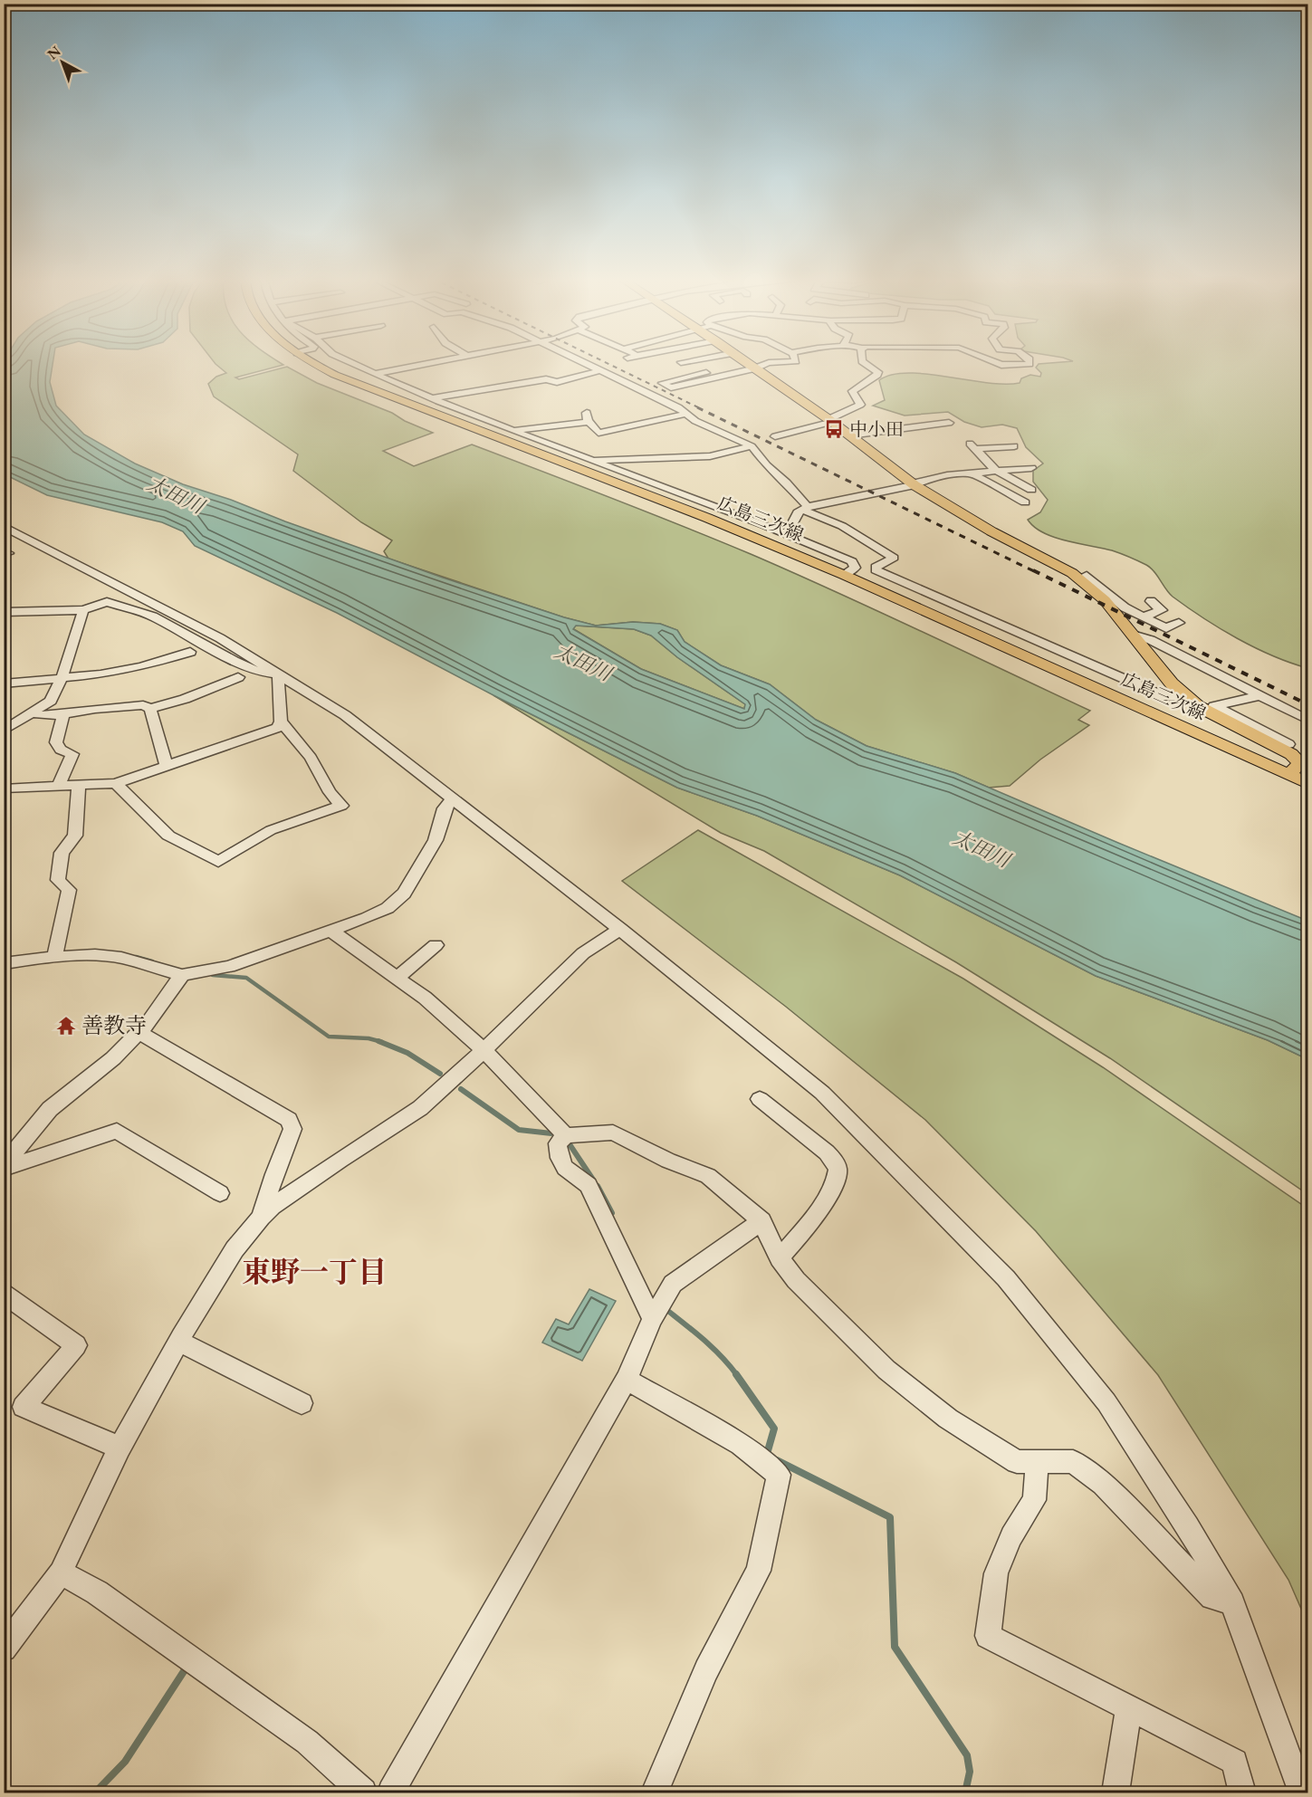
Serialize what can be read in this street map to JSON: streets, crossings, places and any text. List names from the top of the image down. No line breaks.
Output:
{"streets":{"main road":["広島三次線"]},"districts":["東野一丁目"],"water":["太田川"],"places":{"bus stop":["中小田"],"temple":["善教寺"]},"north":"top left"}
